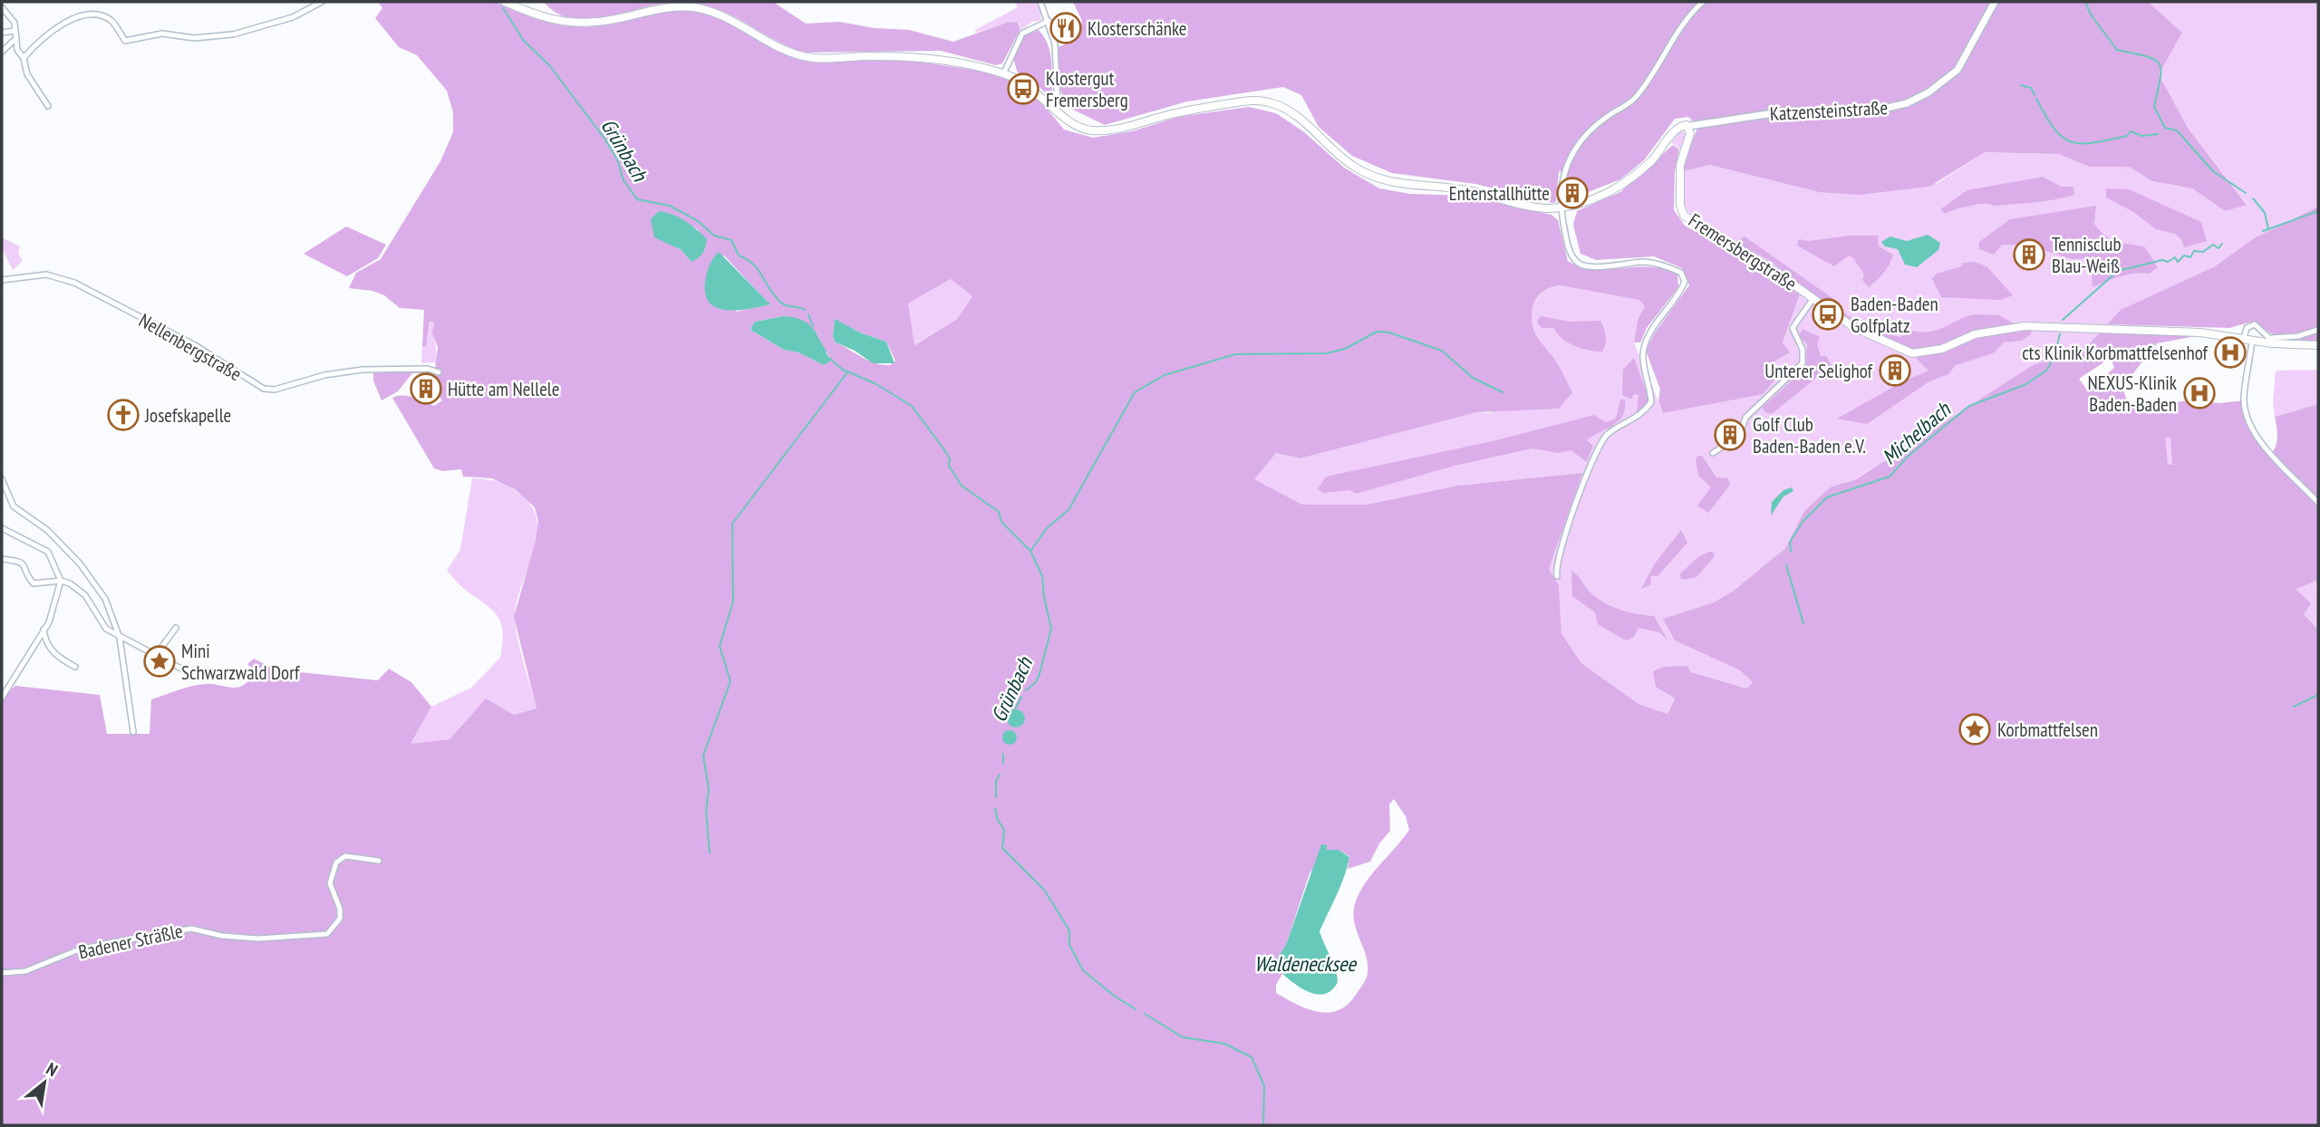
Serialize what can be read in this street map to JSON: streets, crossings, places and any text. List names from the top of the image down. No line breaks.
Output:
{"streets":{"main road":["Fremersbergstraße"],"street":["Katzensteinstraße","Nellenbergstraße","Badener Sträßle"]},"crossings":[["Katzensteinstraße","Fremersbergstraße"]],"water":["Grünbach","Michelbach","Waldenecksee"],"places":{"restaurant":["Klosterschänke"],"bus stop":["Klostergut Fremersberg","Baden-Baden Golfplatz"],"building":["Entenstallhütte","Tennisclub Blau-Weiß","Unterer Selighof","Hütte am Nellele","Golf Club Baden-Baden e.V."],"hospital":["cts Klinik Korbmattfelsenhof","NEXUS-Klinik Baden-Baden"],"church":["Josefskapelle"],"place":["Mini Schwarzwald Dorf","Korbmattfelsen"]},"north":"top right"}
